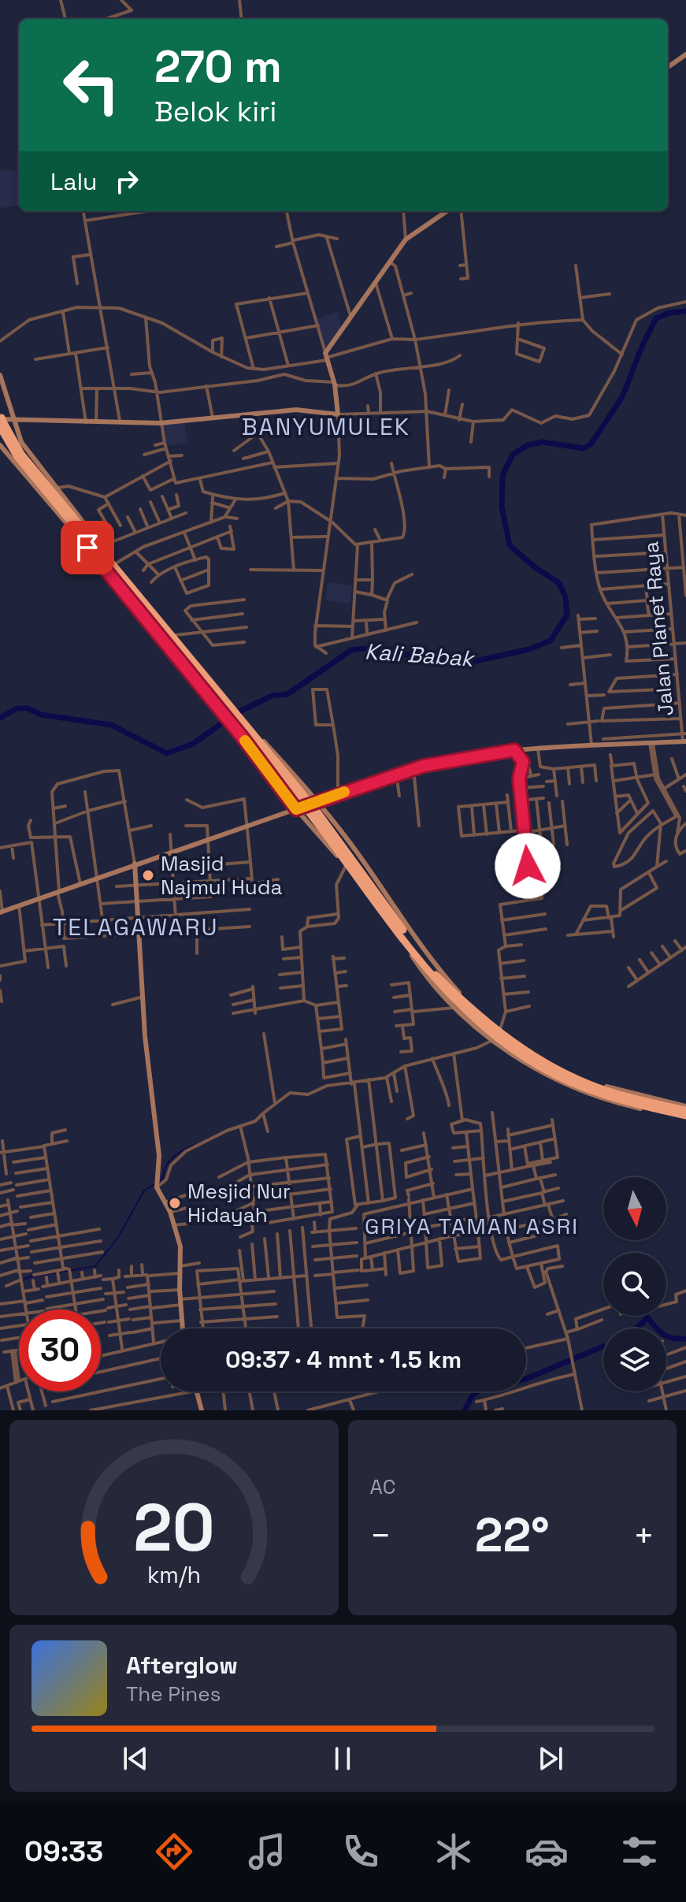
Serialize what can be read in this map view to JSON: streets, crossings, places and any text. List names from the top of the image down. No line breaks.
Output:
{"streets":{"street":["Jalan Planet Raya"]},"districts":["BANYUMULEK","TELAGAWARU","GRIYA TAMAN ASRI"],"water":["Kali Babak"],"places":["Masjid Najmul Huda","Mesjid Nur Hidayah"],"north":"bottom","page":{"turn":["270 m","Belok kiri"],"then":"Lalu","limit":"30","trip":"09:37 · 4 mnt · 1.5 km","tile":"AC","heat":["−","22°","+"],"song":["Afterglow","The Pines"],"tabs":"09:33","gauge":["20","km/h"]}}
